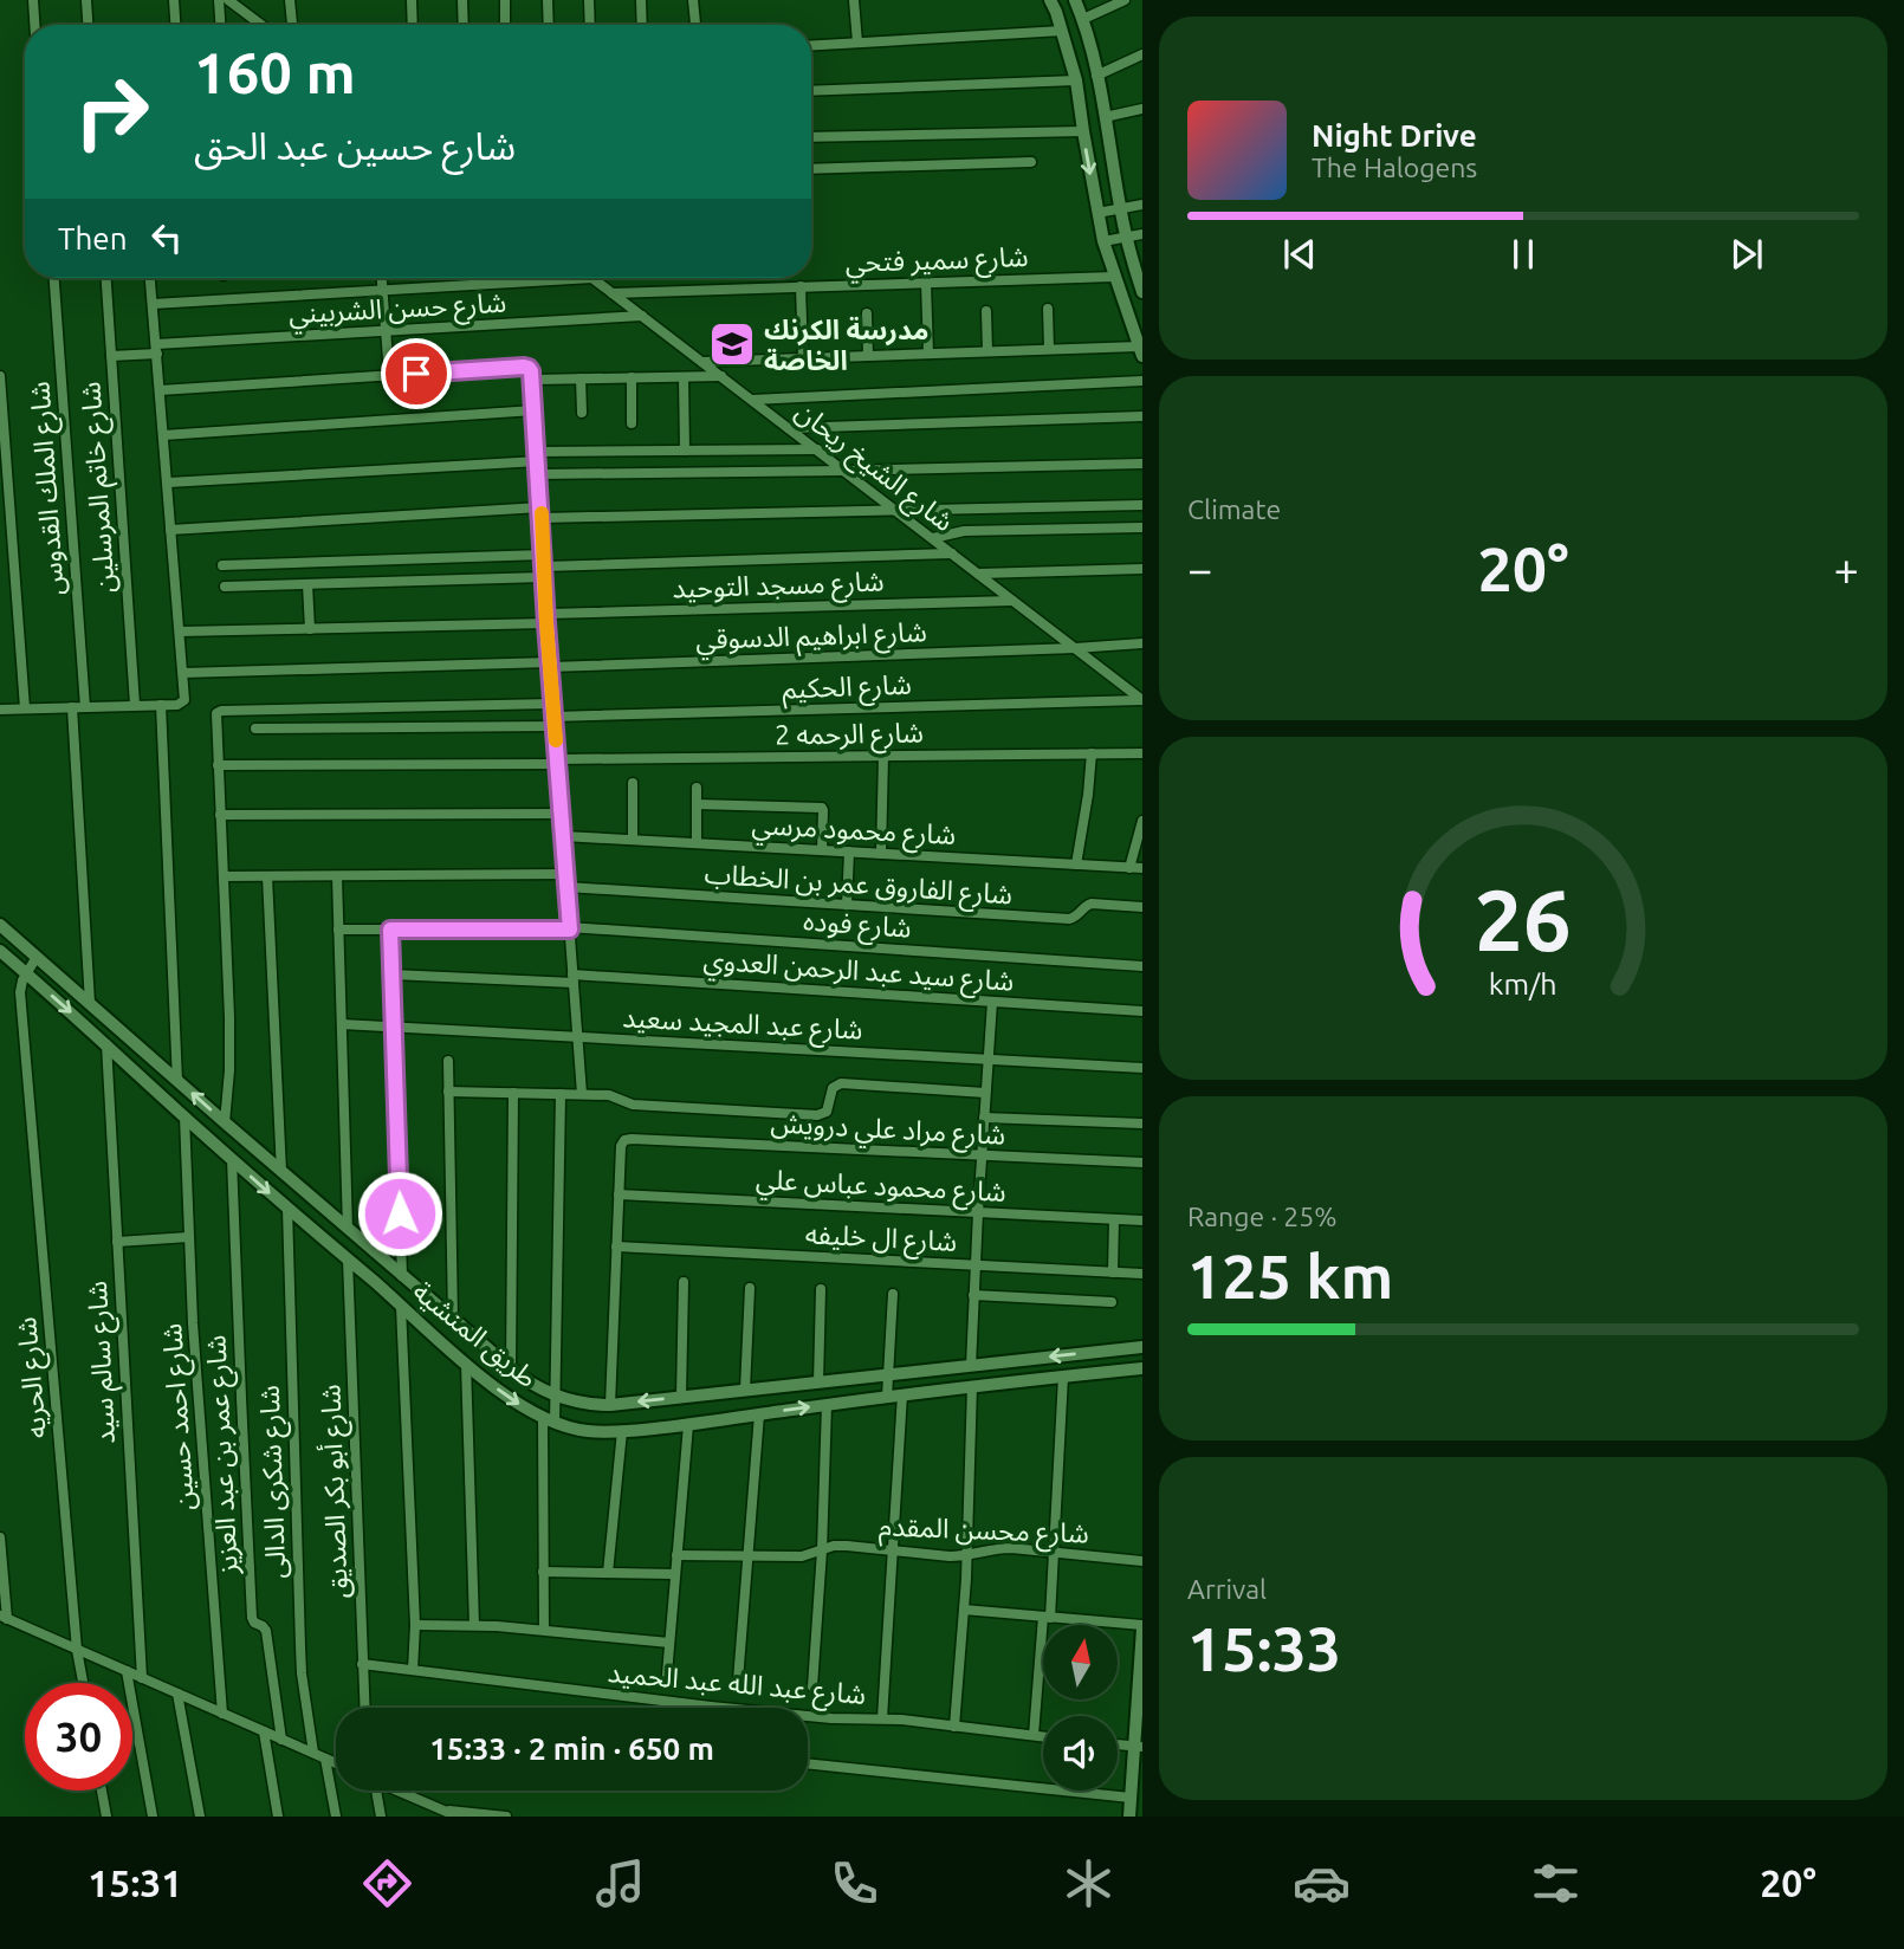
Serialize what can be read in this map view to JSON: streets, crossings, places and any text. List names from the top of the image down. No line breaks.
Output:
{"streets":{"street":["شارع سمير فتحي","شارع حسن الشربيني","شارع الشيخ ريحان","شارع خاتم المرسلين","شارع الملك القدوس","شارع مسجد التوحيد","شارع ابراهيم الدسوقي","شارع الحكيم","شارع الرحمه 2","شارع محمود مرسي","شارع الفاروق عمر بن الخطاب","شارع فوده","شارع سيد عبد الرحمن العدوي","شارع عبد المجيد سعيد","شارع مراد علي درويش","شارع محمود عباس علي","شارع ال خليفه","طريق المنشية","شارع سالم سيد","شارع الحريه","شارع احمد حسين","شارع عمر بن عبد العزيز","شارع شكرى الدالى","شارع أبو بكر الصديق","شارع محسن المقدم","شارع عبد الله عبد الحميد"]},"crossings":[["شارع سمير فتحي","شارع الشيخ ريحان"],["شارع حسن الشربيني","شارع الشيخ ريحان"],["شارع حسن الشربيني","شارع خاتم المرسلين"],["شارع الشيخ ريحان","شارع مسجد التوحيد"],["شارع الشيخ ريحان","شارع ابراهيم الدسوقي"],["شارع الشيخ ريحان","شارع الحكيم"],["شارع مراد علي درويش","شارع محمود عباس علي"],["طريق المنشية","شارع سالم سيد"],["طريق المنشية","شارع الحريه"],["طريق المنشية","شارع احمد حسين"],["طريق المنشية","شارع عمر بن عبد العزيز"],["طريق المنشية","شارع شكرى الدالى"],["طريق المنشية","شارع أبو بكر الصديق"],["شارع أبو بكر الصديق","شارع عبد الله عبد الحميد"]],"places":{"school or university":["مدرسة الكرنك الخاصة"]},"north":"top","page":{"turn":["160 m","شارع حسين عبد الحق"],"song":["Night Drive","The Halogens"],"then":"Then","tile":["Climate",["Range · 25%","125 km"],["Arrival","15:33"]],"heat":["−","20°","+"],"limit":"30","trip":"15:33 · 2 min · 650 m","tabs":["15:31","20°"],"gauge":["26","km/h"]}}
